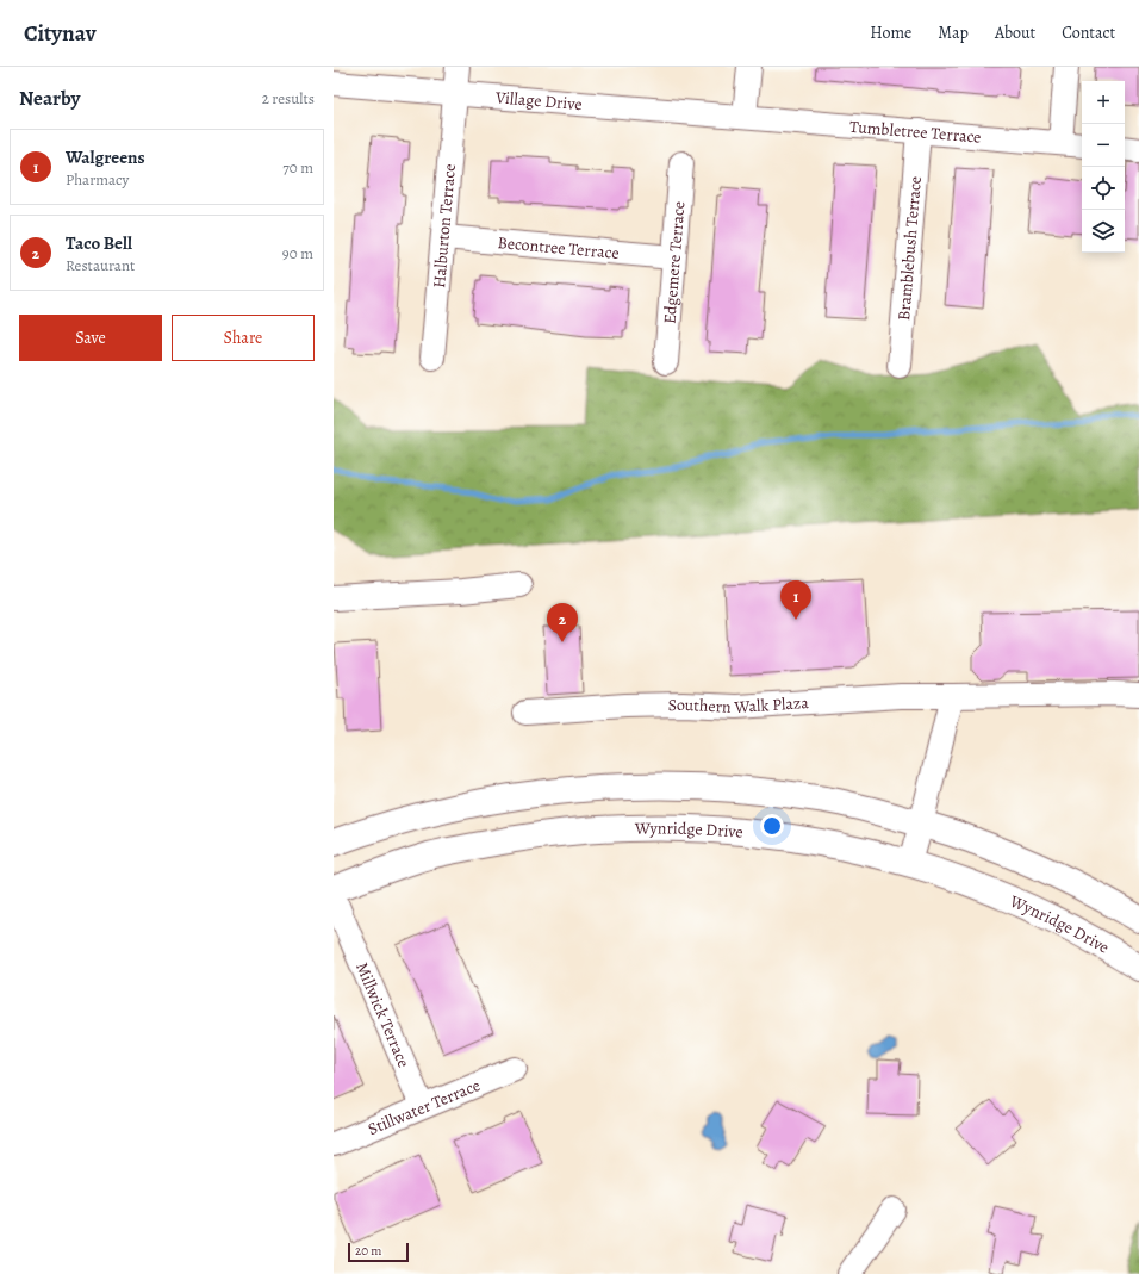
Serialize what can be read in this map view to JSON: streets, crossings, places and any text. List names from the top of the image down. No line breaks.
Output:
{"streets":{"street":["Village Drive","Tumbletree Terrace","Halburton Terrace","Becontree Terrace","Bramblebush Terrace","Edgemere Terrace","Southern Walk Plaza","Wynridge Drive","Millwick Terrace","Stillwater Terrace"]},"crossings":[["Village Drive","Tumbletree Terrace"],["Village Drive","Halburton Terrace"],["Tumbletree Terrace","Bramblebush Terrace"],["Halburton Terrace","Becontree Terrace"],["Becontree Terrace","Edgemere Terrace"],["Millwick Terrace","Stillwater Terrace"]],"scale_bar":"20 m","page":{"header":"Citynav","nav":["Home","Map","About","Contact"],"heading":["Nearby","2 results"],"map_buttons":["+","−"],"list":[{"mark":"1","name":"Walgreens","note":"Pharmacy","value":"70 m"},{"mark":"2","name":"Taco Bell","note":"Restaurant","value":"90 m"}],"buttons":["Save","Share"],"pins":["1","2"],"scale":"20 m"}}
